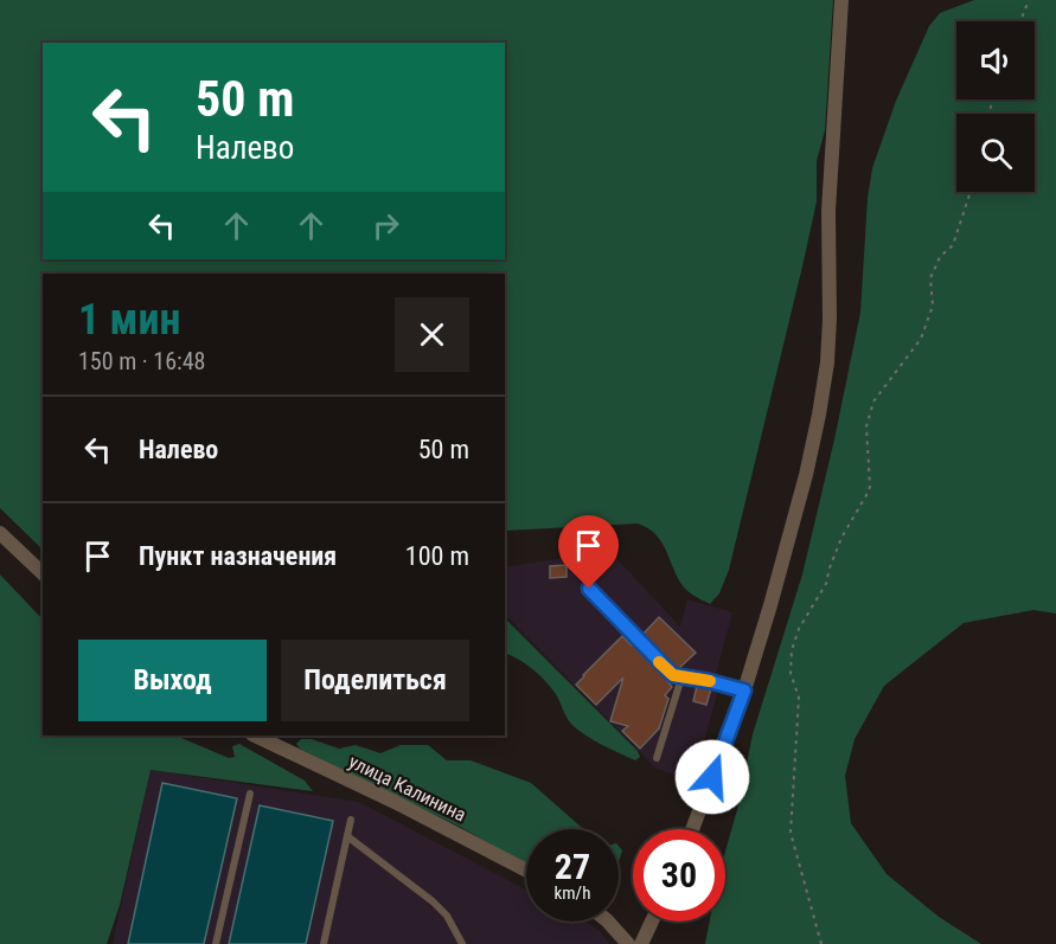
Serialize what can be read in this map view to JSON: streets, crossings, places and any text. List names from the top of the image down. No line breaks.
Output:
{"streets":{"street":["улица Калинина"]},"page":{"turn":["50 m","Налево"],"heading":["1 мин","150 m · 16:48"],"list":[{"name":"Налево","value":"50 m"},{"name":"Пункт назначения","value":"100 m"}],"buttons":["Выход","Поделиться"],"speed":"27 km/h","limit":"30"}}
